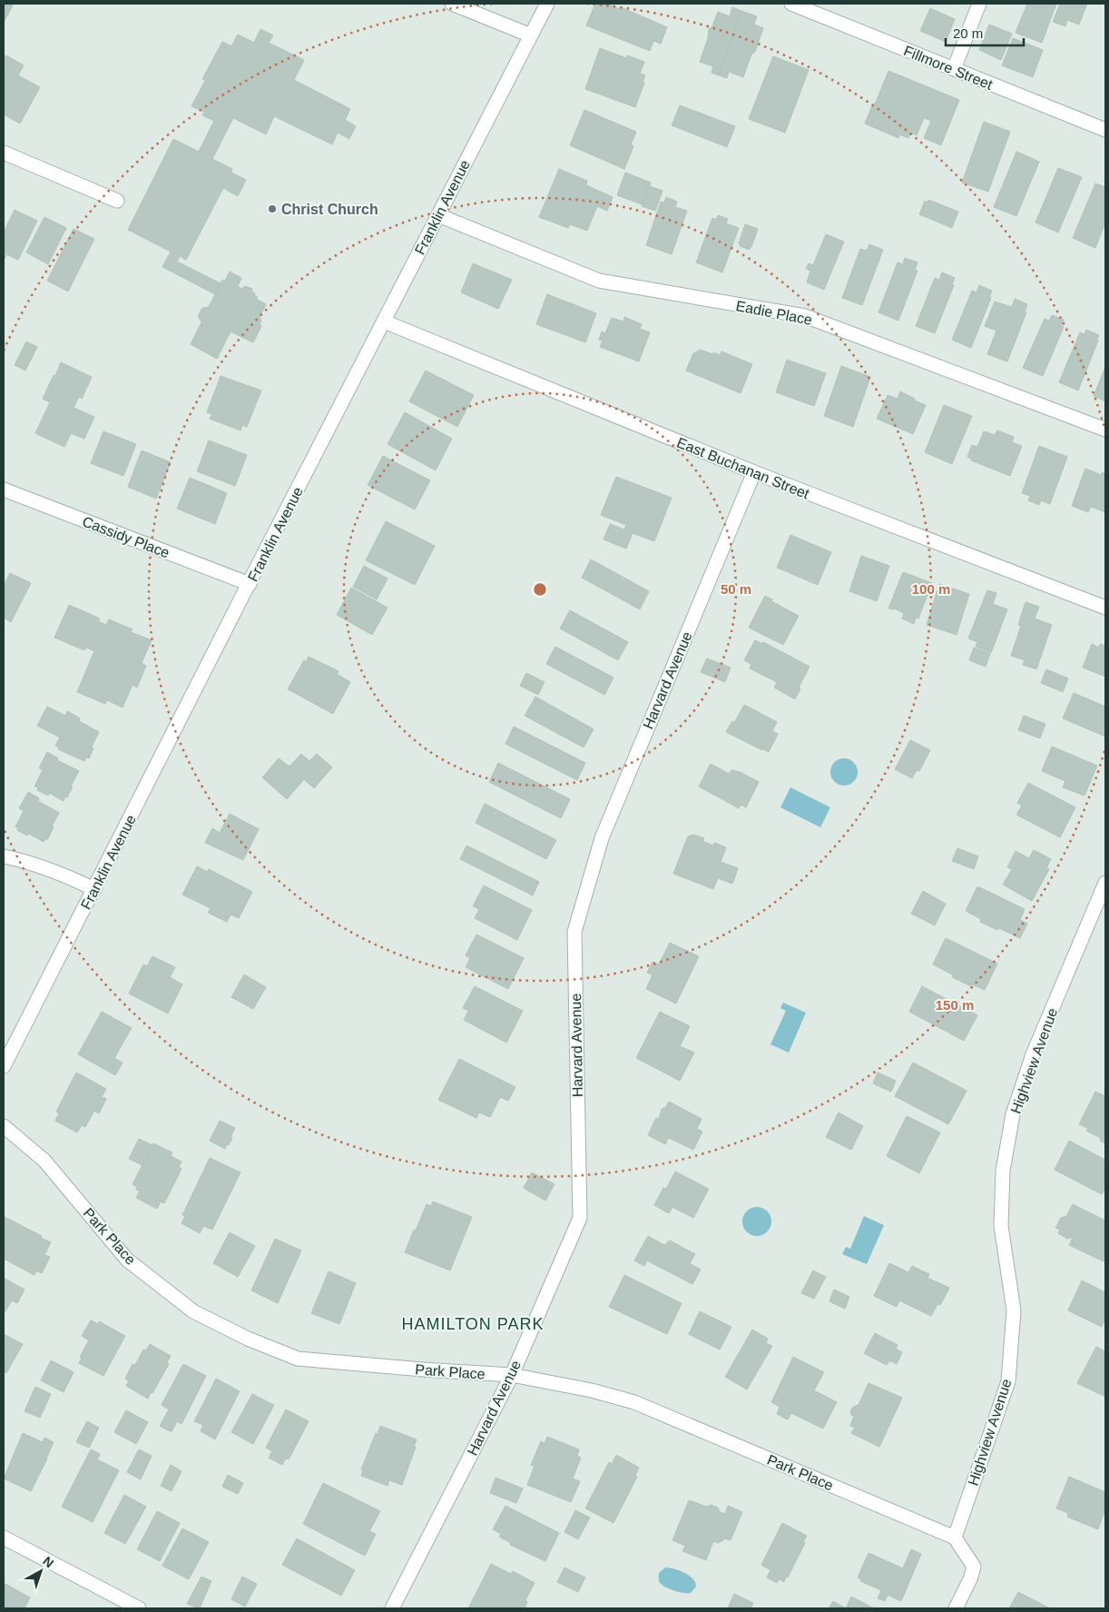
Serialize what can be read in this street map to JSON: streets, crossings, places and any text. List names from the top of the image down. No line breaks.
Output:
{"streets":{"street":["Fillmore Street","Franklin Avenue","Eadie Place","East Buchanan Street","Cassidy Place","Harvard Avenue","Highview Avenue","Park Place"]},"crossings":[["Franklin Avenue","Eadie Place"],["Franklin Avenue","East Buchanan Street"],["Franklin Avenue","Cassidy Place"],["East Buchanan Street","Harvard Avenue"],["Harvard Avenue","Park Place"],["Highview Avenue","Park Place"]],"districts":["HAMILTON PARK"],"places":["Christ Church"],"scale_bar":"20 m","north":"top right","rings":["50 m","100 m","150 m"]}
